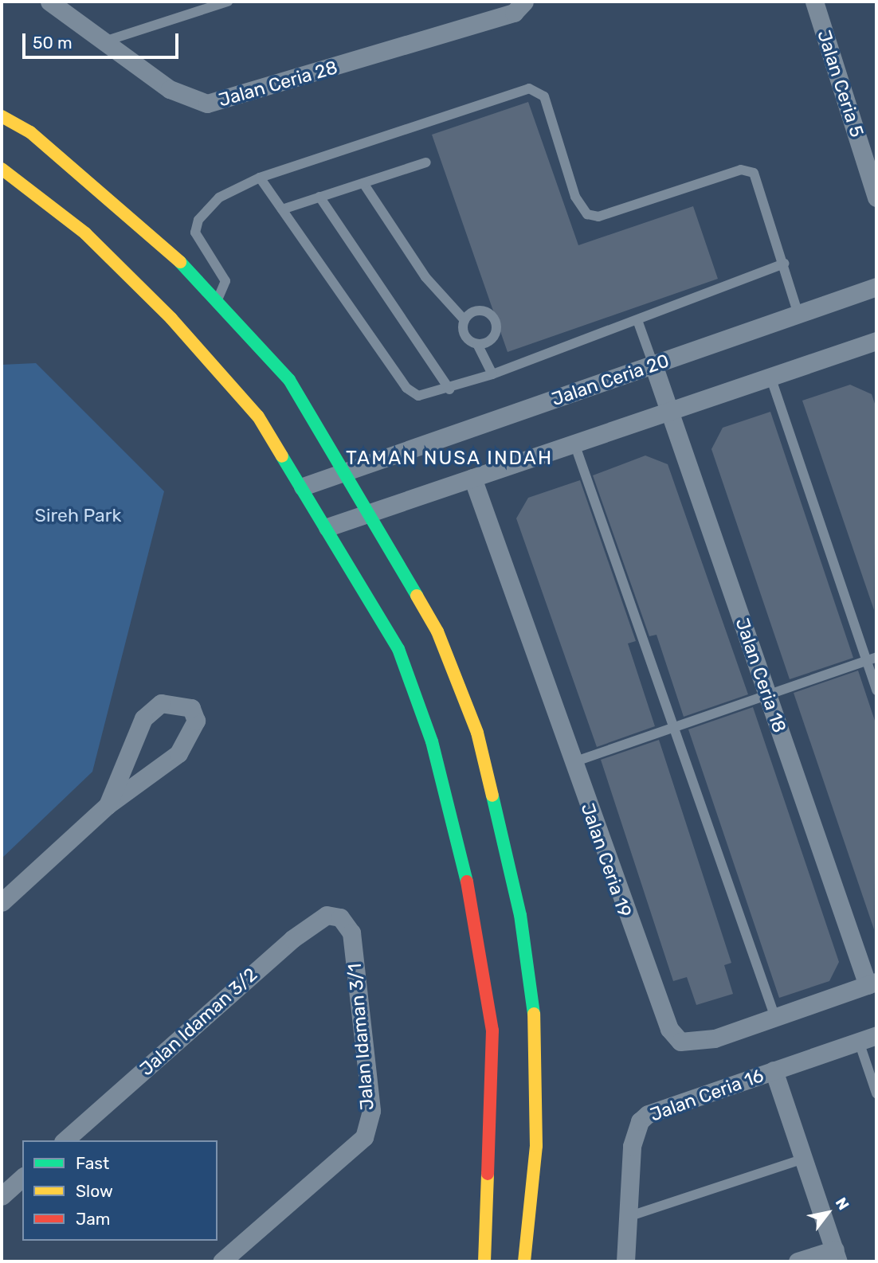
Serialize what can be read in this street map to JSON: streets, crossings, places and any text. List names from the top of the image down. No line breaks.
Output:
{"streets":{"street":["Jalan Ceria 28","Jalan Ceria 5","Jalan Ceria 20","Jalan Ceria 18","Jalan Ceria 19","Jalan Idaman 3/2","Jalan Idaman 3/1","Jalan Ceria 16"]},"crossings":[["Jalan Ceria 20","Jalan Ceria 18"],["Jalan Ceria 18","Jalan Ceria 19"],["Jalan Idaman 3/2","Jalan Idaman 3/1"]],"districts":["TAMAN NUSA INDAH"],"parks":["Sireh Park"],"legend":["Fast","Slow","Jam"],"scale_bar":"50 m","north":"top right"}
